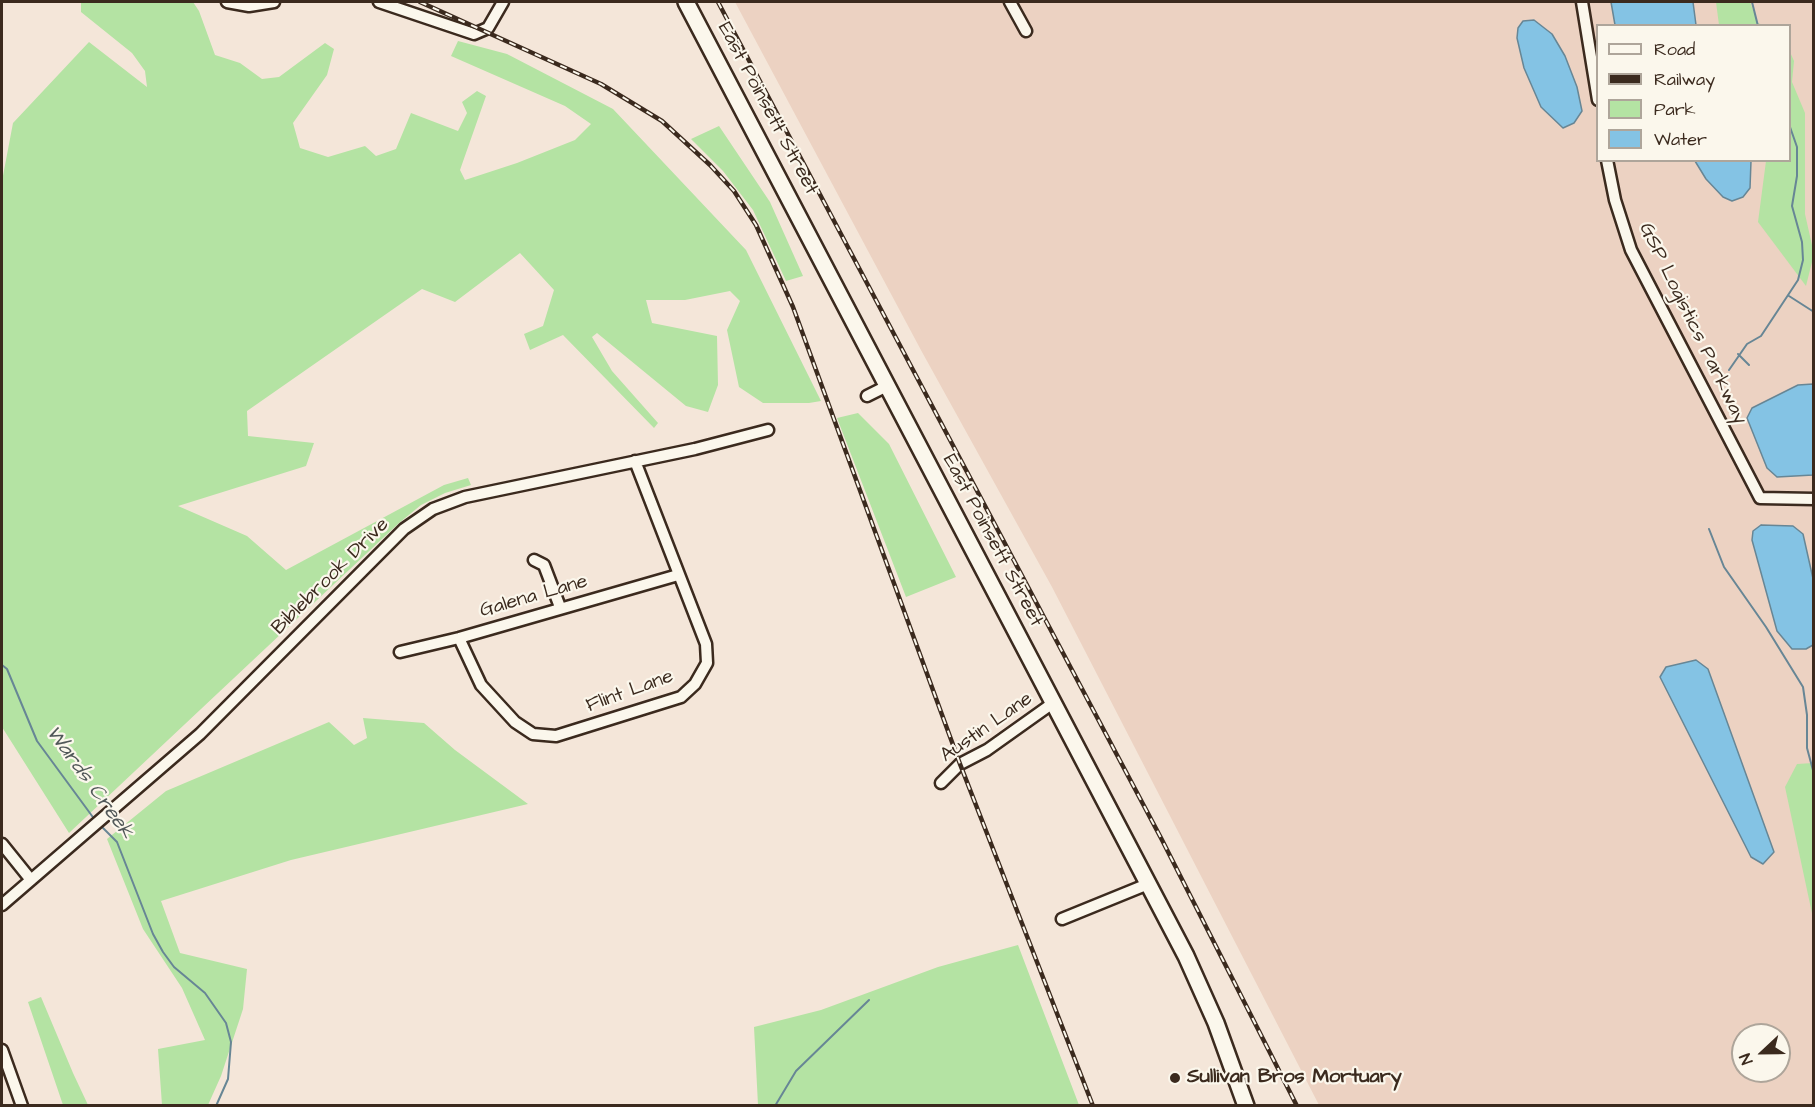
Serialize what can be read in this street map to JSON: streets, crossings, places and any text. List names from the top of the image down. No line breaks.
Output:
{"streets":{"main road":["East Poinsett Street"],"street":["GSP Logistics Parkway","Biblebrook Drive","Galena Lane","Flint Lane","Austin Lane"]},"crossings":[["East Poinsett Street","Austin Lane"],["Biblebrook Drive","Flint Lane"],["Galena Lane","Flint Lane"]],"water":["Wards Creek"],"places":["Sullivan Bros Mortuary"],"legend":["Road","Railway","Park","Water"],"north":"left"}
